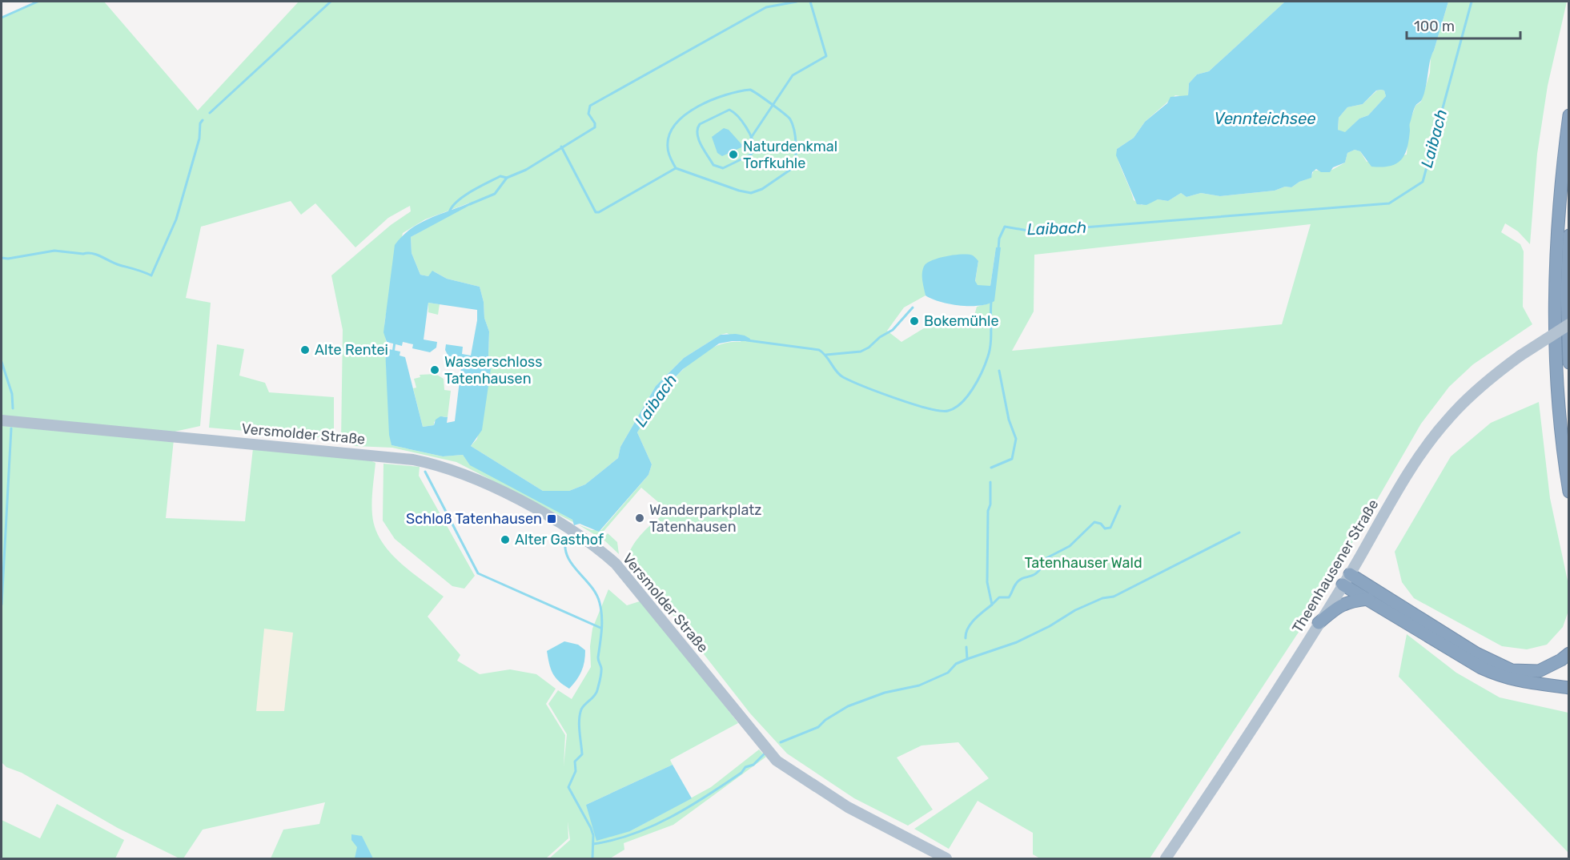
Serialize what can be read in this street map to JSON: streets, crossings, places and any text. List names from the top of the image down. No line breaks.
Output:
{"streets":{"main road":["Versmolder Straße","Theenhausener Straße"]},"water":["Vennteichsee","Laibach"],"parks":["Tatenhauser Wald"],"places":{"other":["Naturdenkmal Torfkuhle","Bokemühle","Alte Rentei","Wasserschloss Tatenhausen","Wanderparkplatz Tatenhausen","Alter Gasthof"],"transit":["Schloß Tatenhausen"]},"scale_bar":"100 m"}
